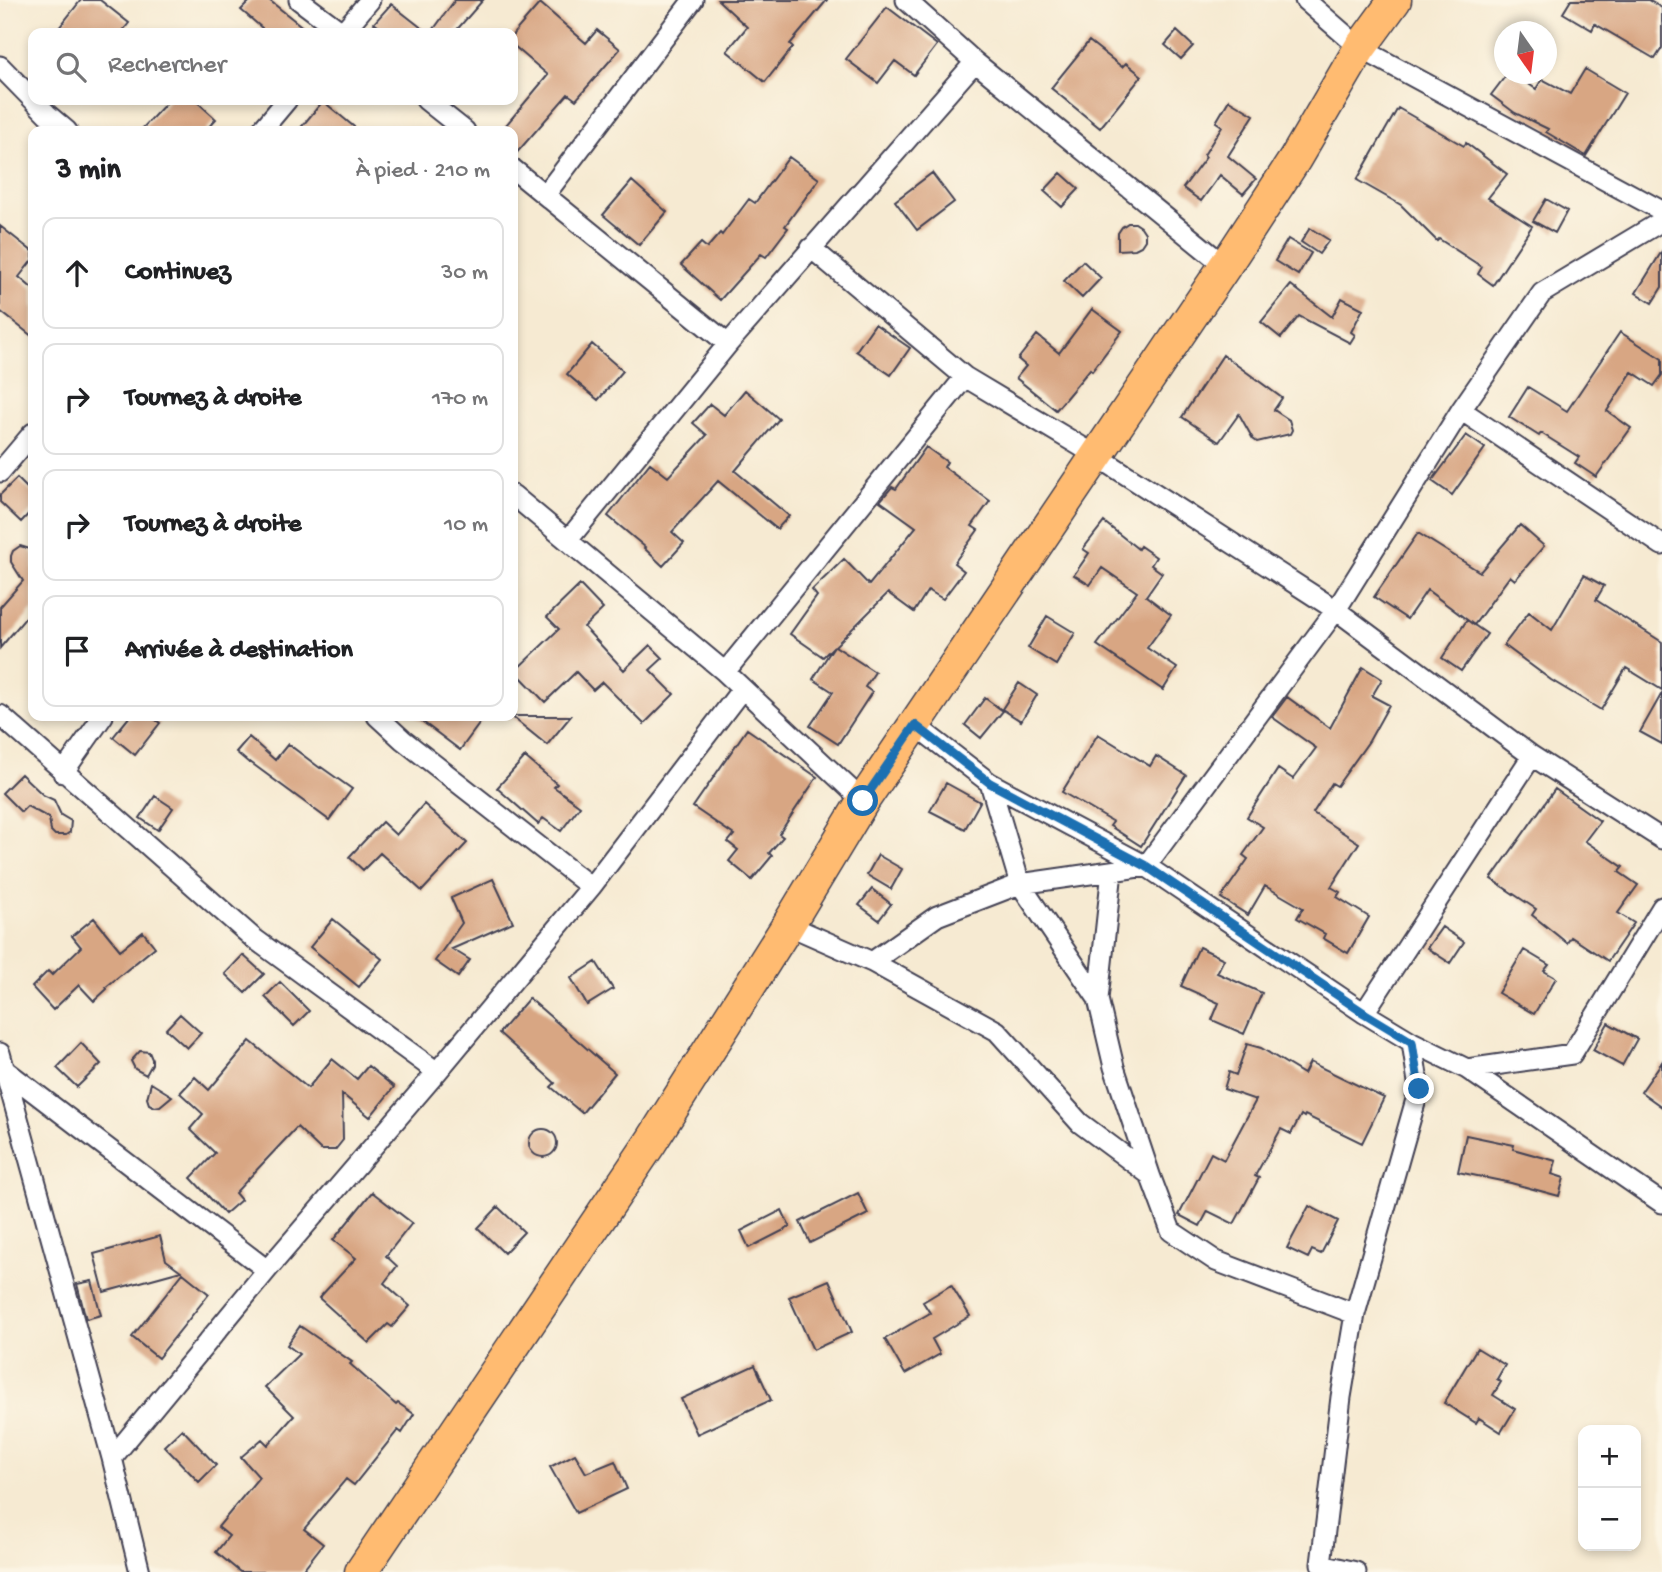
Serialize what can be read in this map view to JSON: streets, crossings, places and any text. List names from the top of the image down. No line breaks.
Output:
{"north":"bottom","page":{"search":"Rechercher","heading":["3 min","À pied · 210 m"],"list":[["Continuez","30 m"],["Tournez à droite","170 m"],["Tournez à droite","10 m"],"Arrivée à destination"],"map_buttons":["+","−"]}}
